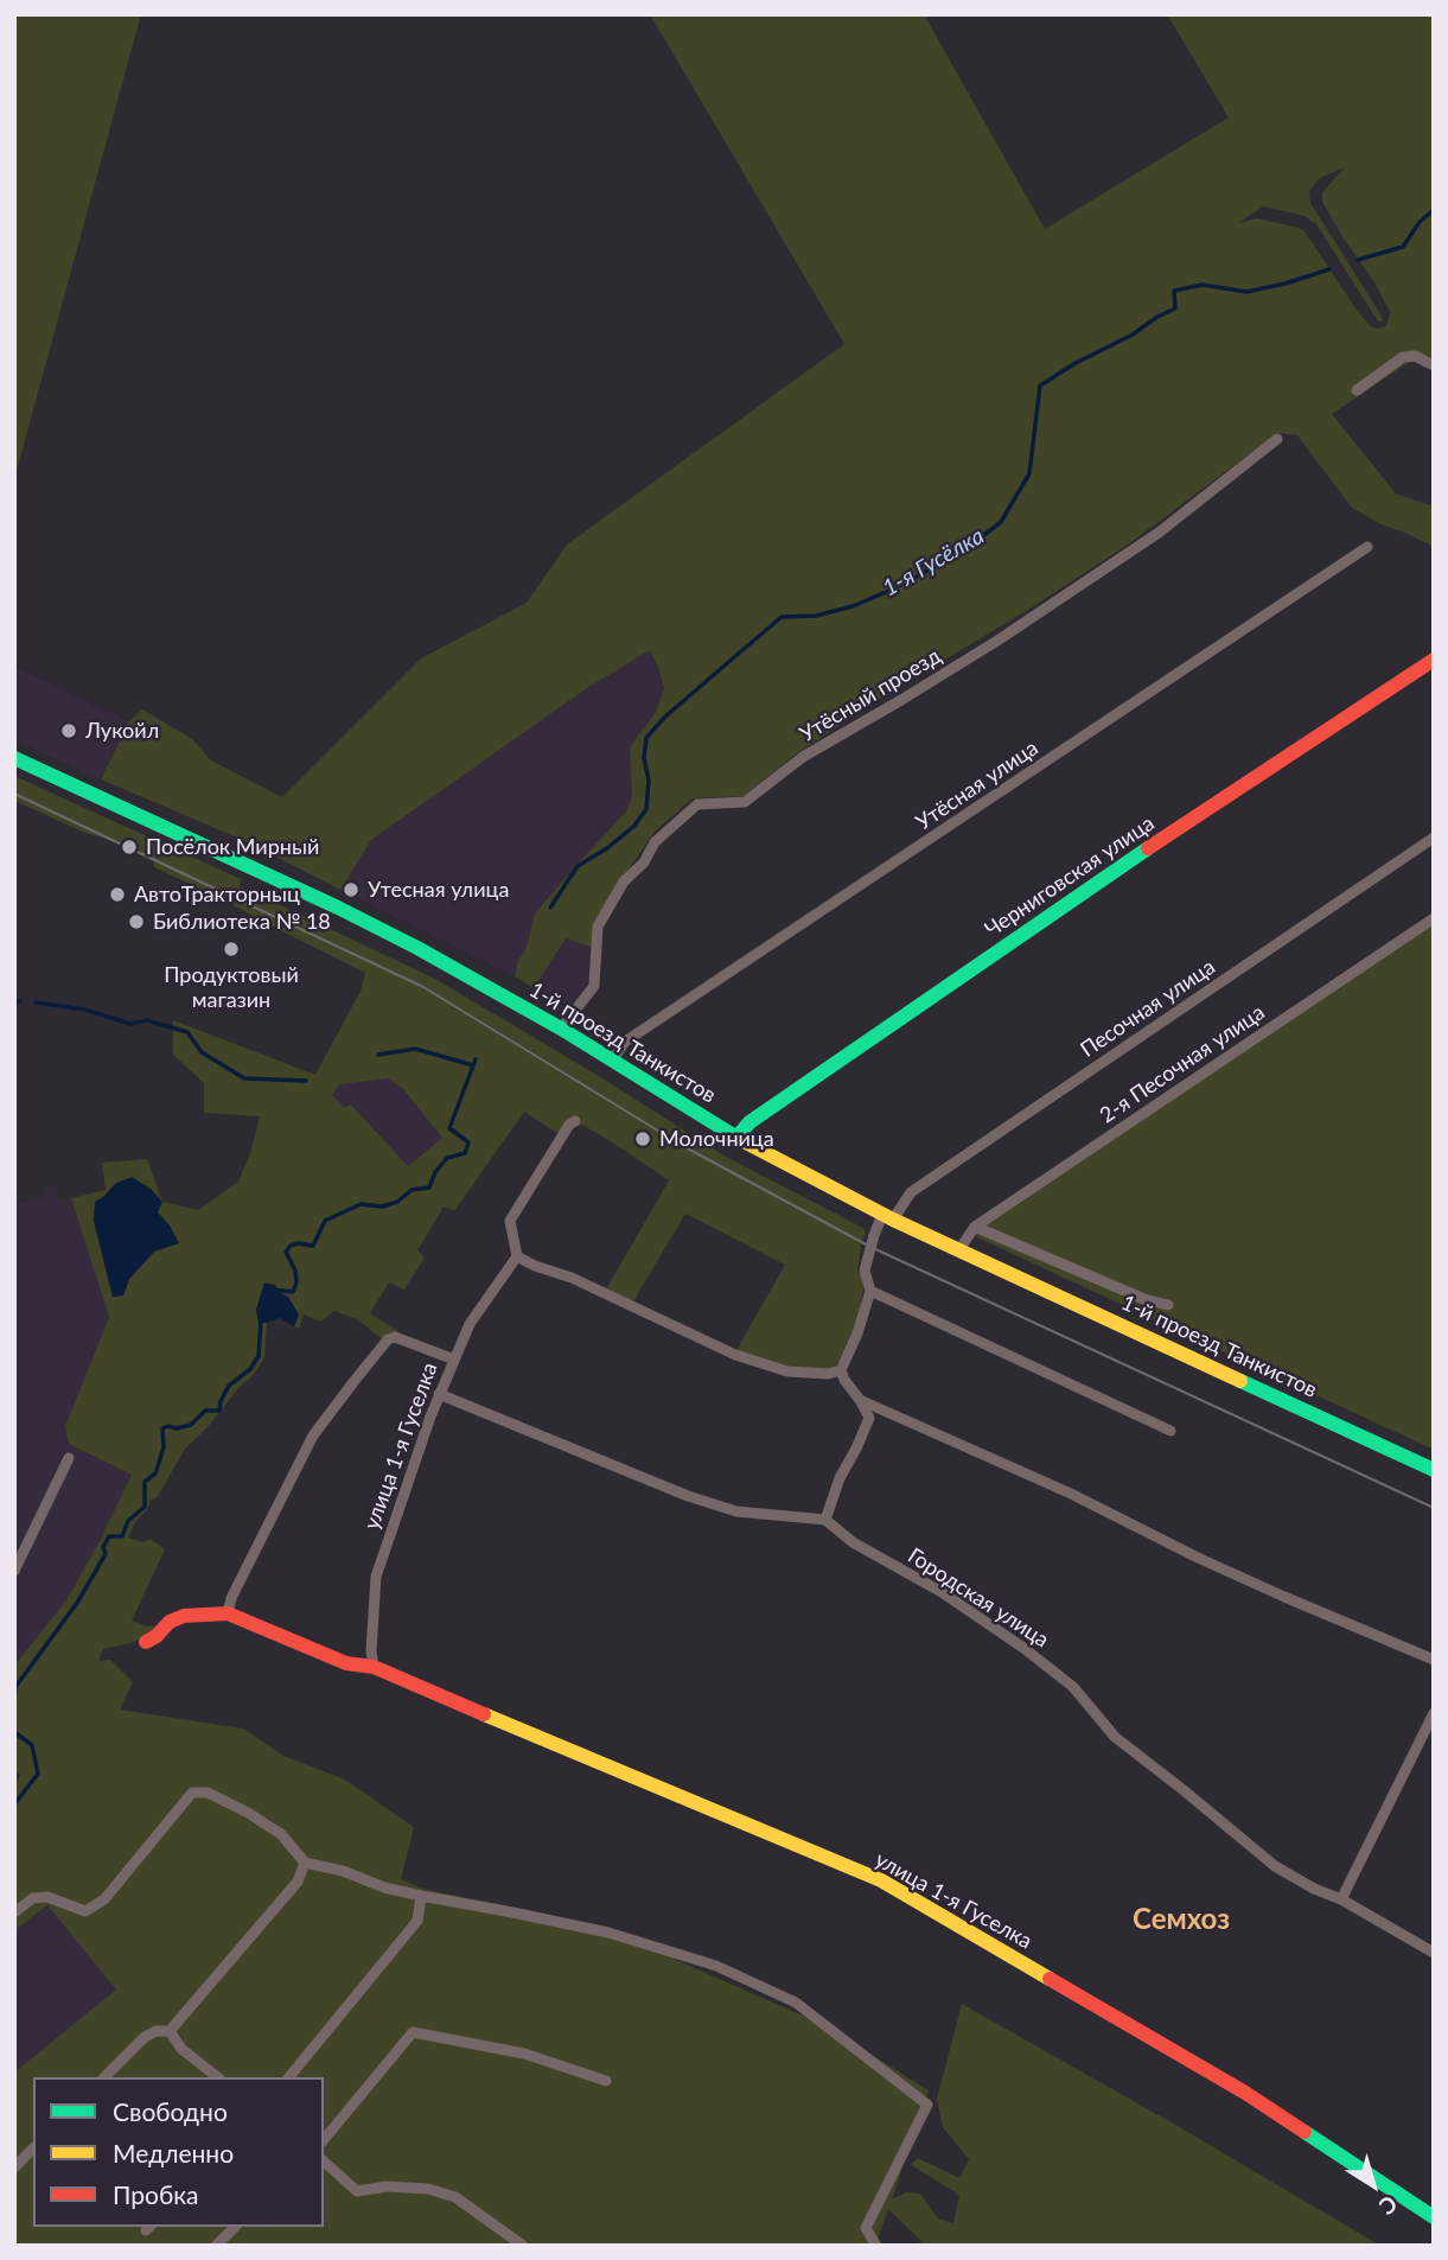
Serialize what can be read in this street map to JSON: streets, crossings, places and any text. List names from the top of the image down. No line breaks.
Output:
{"streets":{"street":["Утёсный проезд","Утёсная улица","Черниговская улица","Песочная улица","1-й проезд Танкистов","2-я Песочная улица","улица 1-я Гуселка","Городская улица"]},"crossings":[["Утёсный проезд","1-й проезд Танкистов"],["Утёсная улица","1-й проезд Танкистов"],["Черниговская улица","1-й проезд Танкистов"],["Песочная улица","1-й проезд Танкистов"],["1-й проезд Танкистов","2-я Песочная улица"]],"districts":["Семхоз"],"water":["1-я Гусёлка"],"places":["Лукойл","Посёлок Мирный","Утесная улица","АвтоТракторныц","Библиотека № 18","Продуктовый магазин","Молочница"],"legend":["Свободно","Медленно","Пробка"],"north":"bottom right"}
